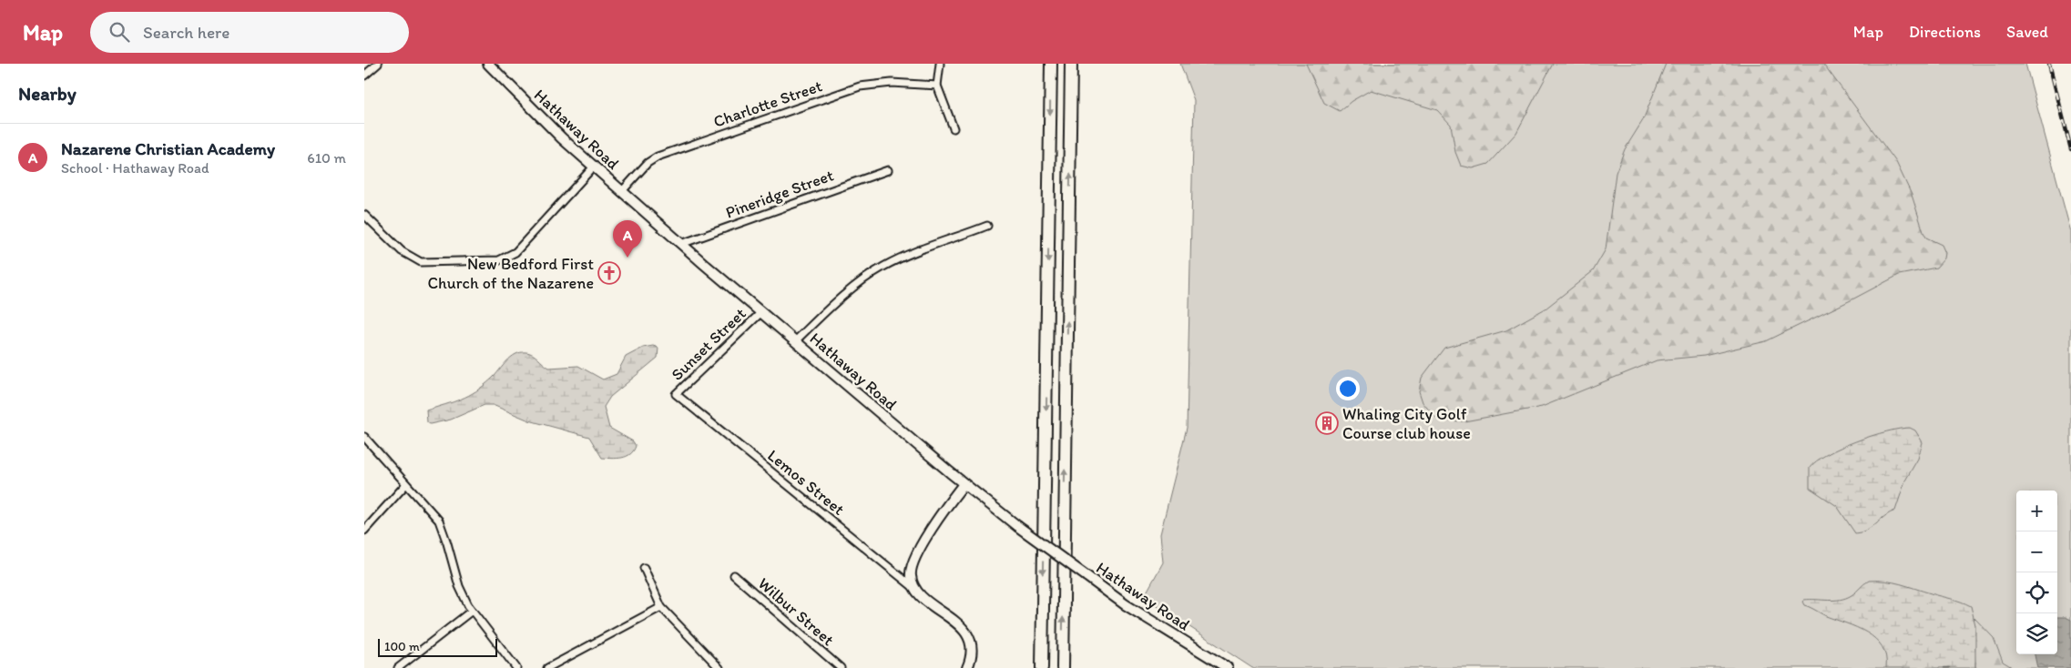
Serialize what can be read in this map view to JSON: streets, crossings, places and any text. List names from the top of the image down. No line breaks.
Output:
{"streets":{"main road":["Hathaway Road"],"street":["Charlotte Street","Pineridge Street","Sunset Street","Lemos Street","Wilbur Street"]},"crossings":[["Charlotte Street","Hathaway Road"],["Hathaway Road","Pineridge Street"],["Hathaway Road","Sunset Street"],["Sunset Street","Lemos Street"]],"places":{"church":["New Bedford First Church of the Nazarene"],"building":["Whaling City Golf Course club house"]},"scale_bar":"100 m","page":{"header":"Map","search":"Search here","nav":["Map","Directions","Saved"],"heading":"Nearby","list":[{"mark":"A","name":"Nazarene Christian Academy","note":"School · Hathaway Road","value":"610 m"}],"pins":"A","map_buttons":["+","−"],"scale":"100 m"}}
